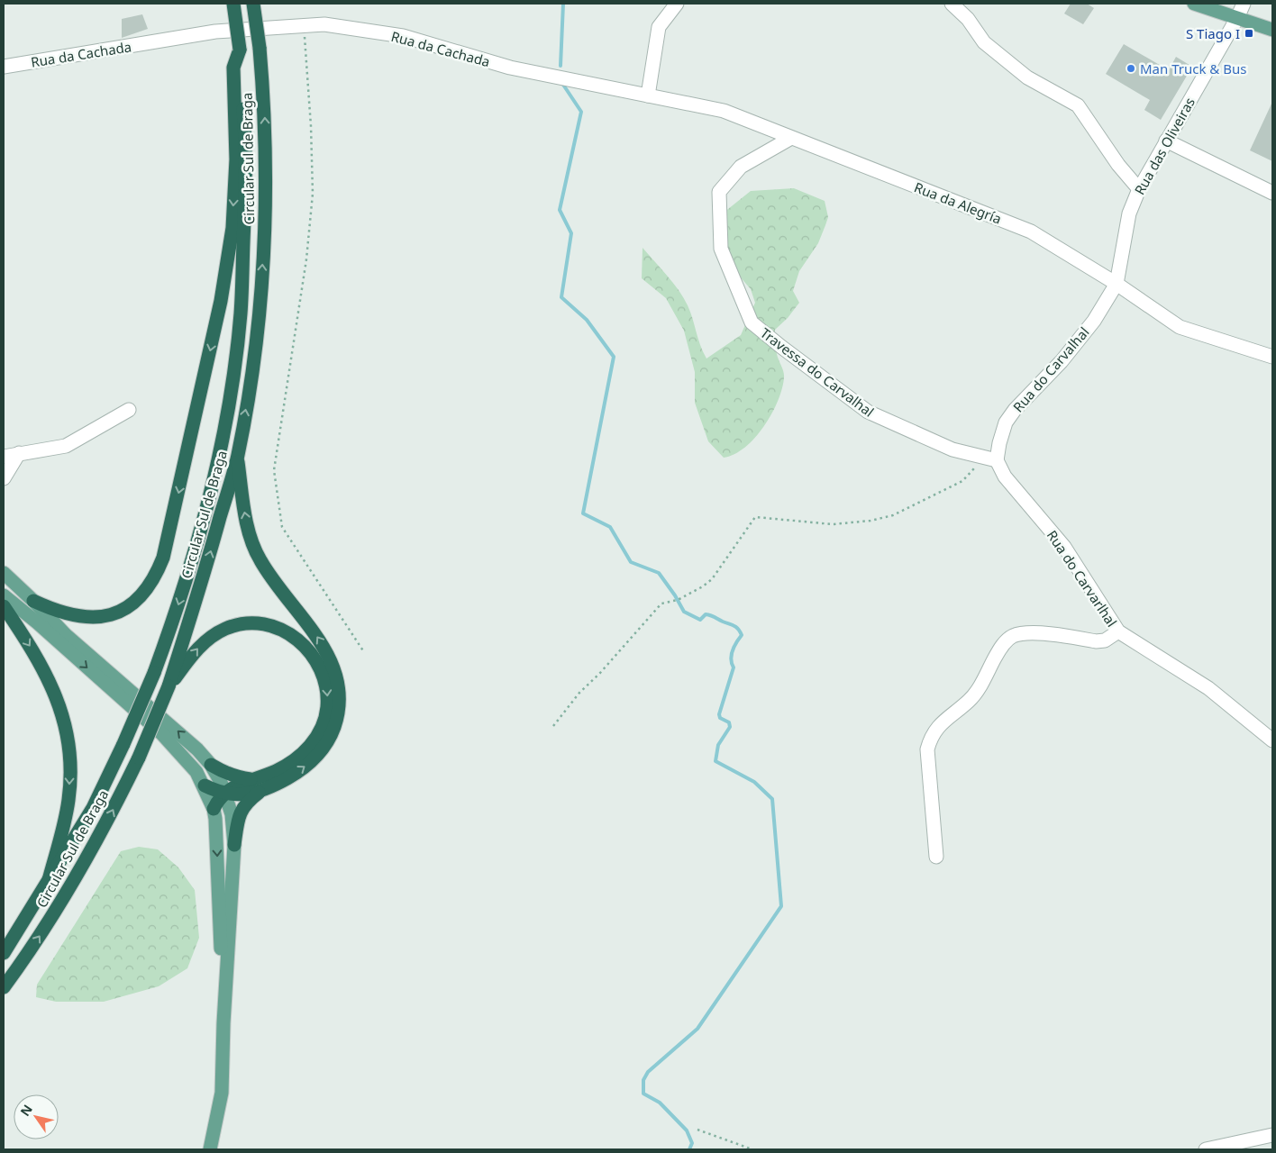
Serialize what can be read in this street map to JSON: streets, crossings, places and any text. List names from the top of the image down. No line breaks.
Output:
{"streets":{"highway":["Circular Sul de Braga"],"street":["Rua da Cachada","Rua das Oliveiras","Rua da Alegría","Rua do Carvalhal","Travessa do Carvalhal","Rua do Carvarlhal"]},"crossings":[["Rua da Cachada","Rua da Alegría"],["Rua da Cachada","Travessa do Carvalhal"],["Rua das Oliveiras","Rua da Alegría"],["Rua das Oliveiras","Rua do Carvalhal"],["Rua da Alegría","Rua do Carvalhal"],["Rua da Alegría","Travessa do Carvalhal"],["Rua do Carvalhal","Travessa do Carvalhal"],["Rua do Carvalhal","Rua do Carvarlhal"],["Travessa do Carvalhal","Rua do Carvarlhal"]],"places":{"transit":["S Tiago I"],"other":["Man Truck & Bus"]},"north":"top left"}
